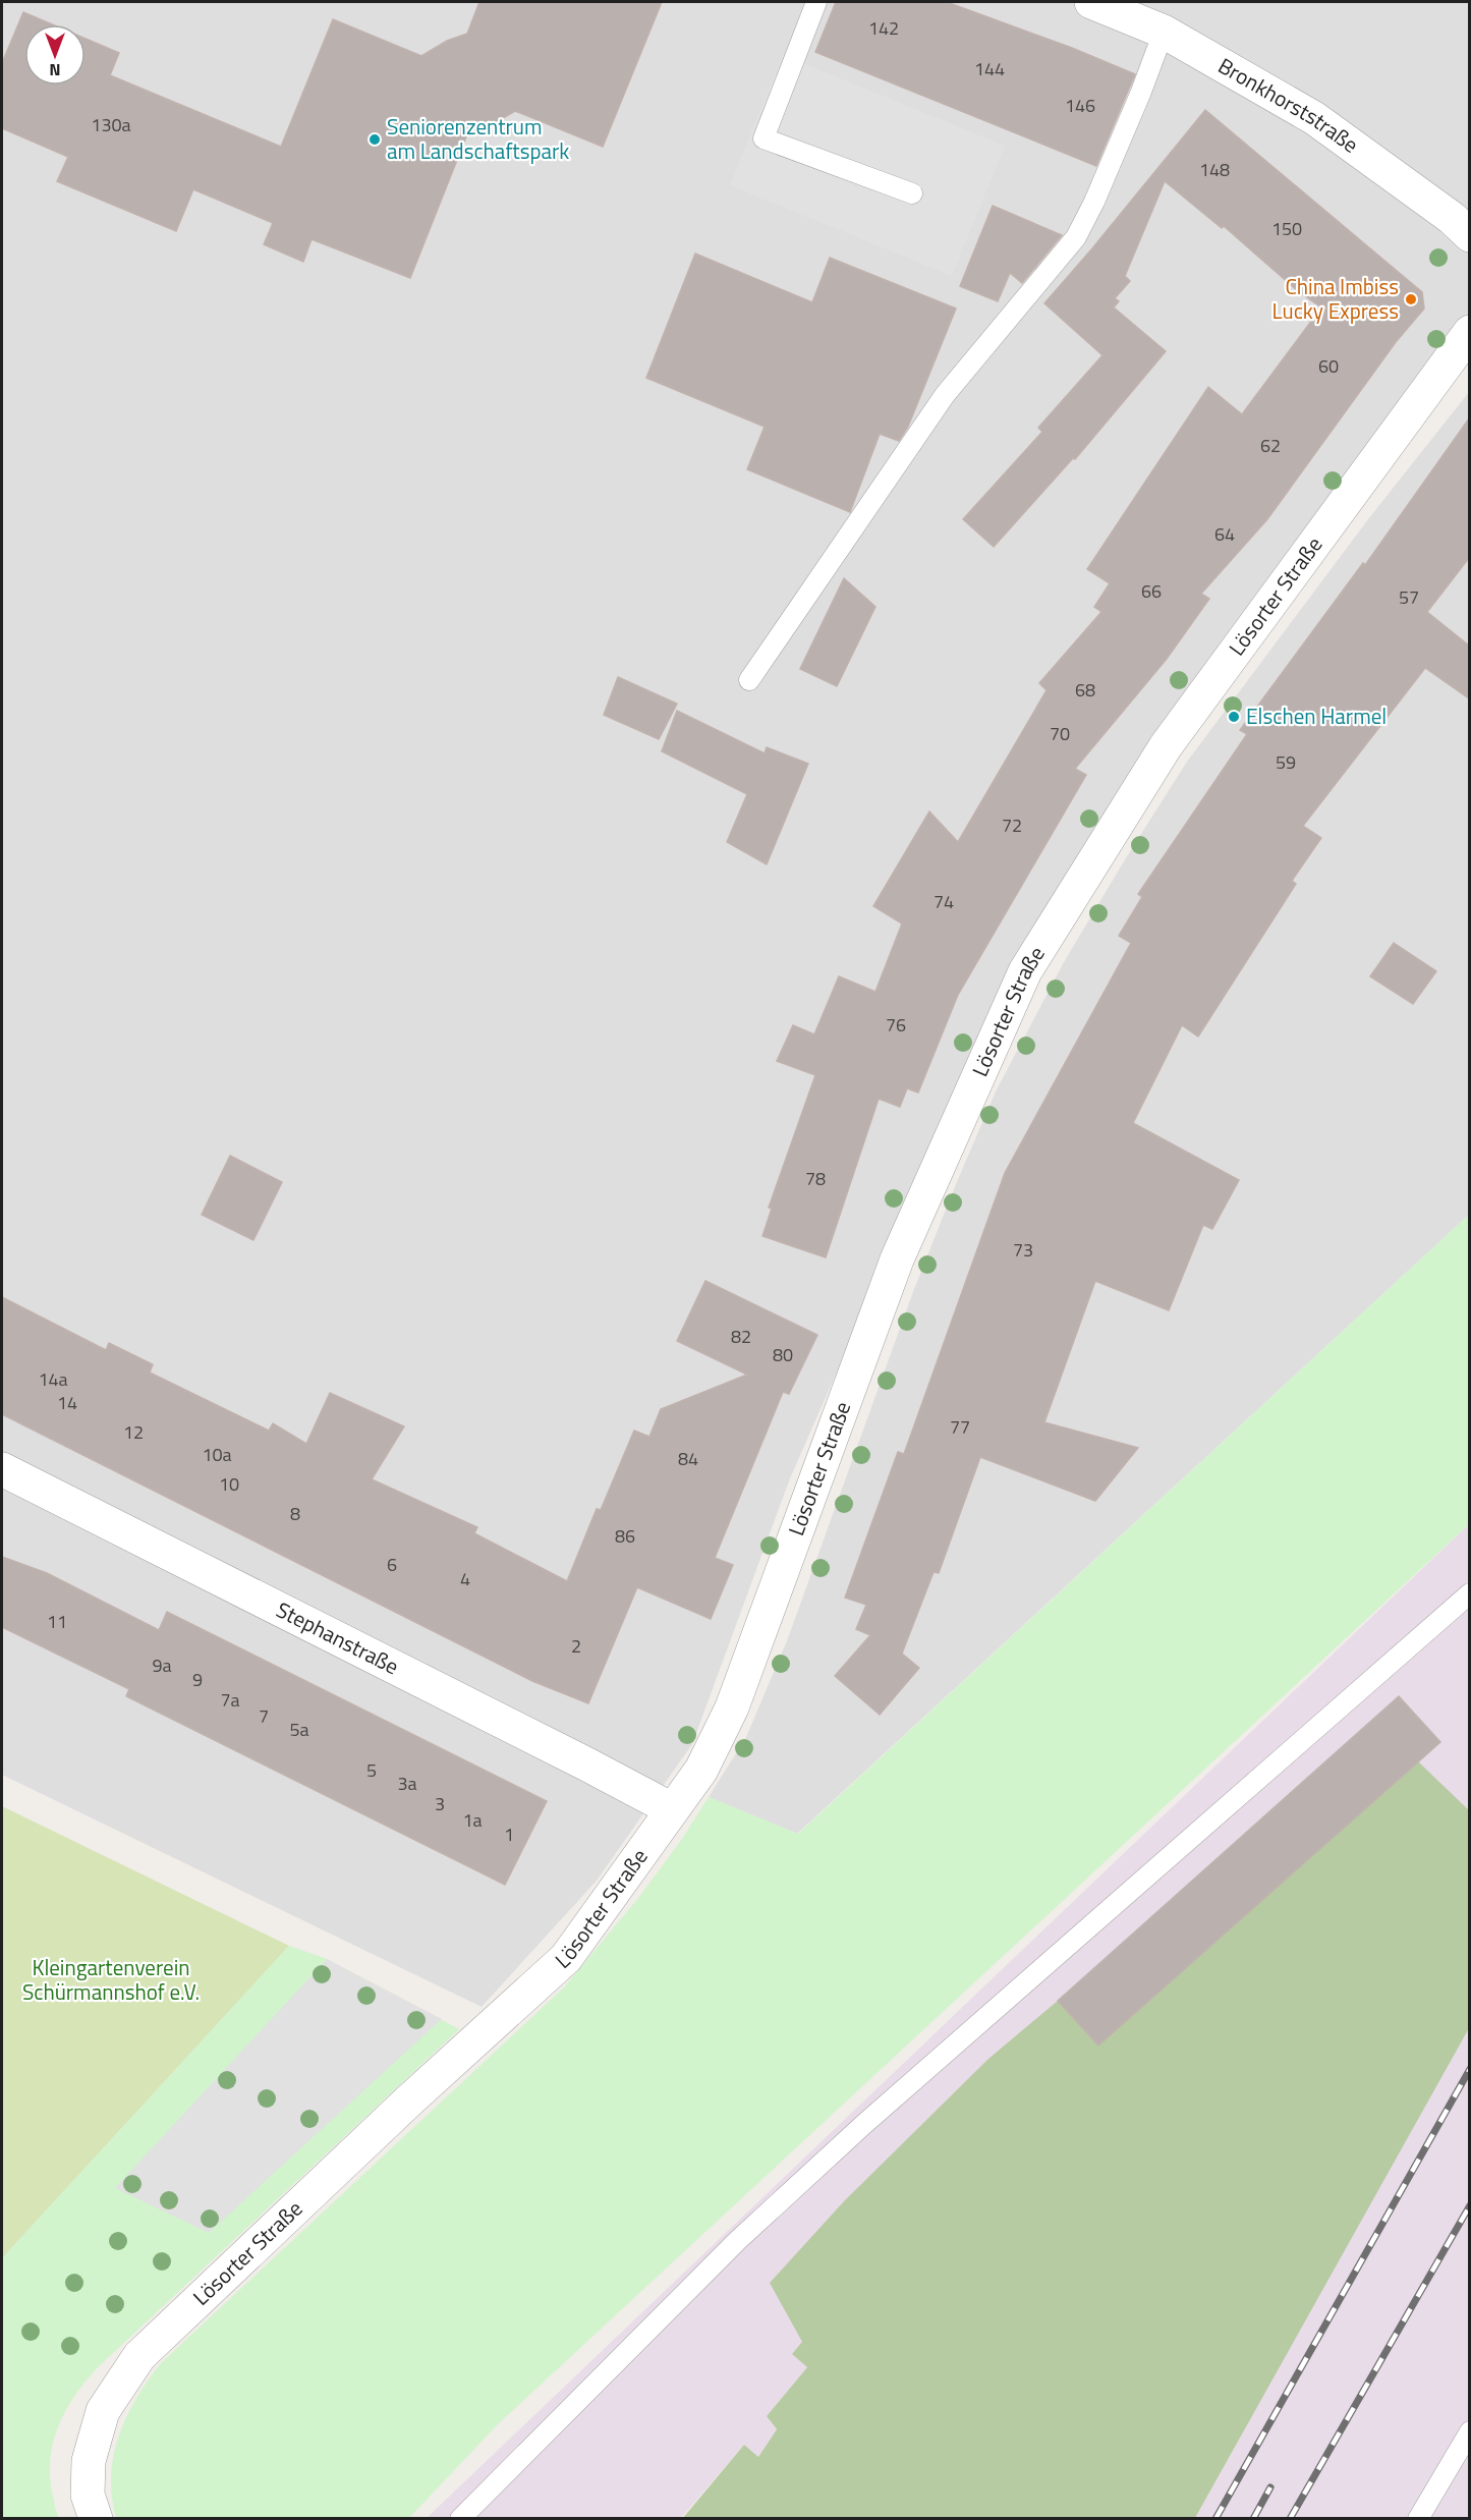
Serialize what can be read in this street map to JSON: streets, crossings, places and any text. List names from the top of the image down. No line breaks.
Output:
{"streets":{"street":["Bronkhorststraße","Lösorter Straße","Stephanstraße"]},"crossings":[["Lösorter Straße","Stephanstraße"]],"parks":["Kleingartenverein Schürmannshof e.V."],"places":["Seniorenzentrum am Landschaftspark","China Imbiss Lucky Express","Elschen Harmel"],"house_numbers":["142","144","146","130a","148","150","60","62","64","66","57","68","70","59","72","74","76","78","73","82","80","14a","14","77","12","10a","84","10","8","86","6","4","11","2","9a","9","7a","7","5a","5","3a","3","1a","1"],"north":"bottom"}
